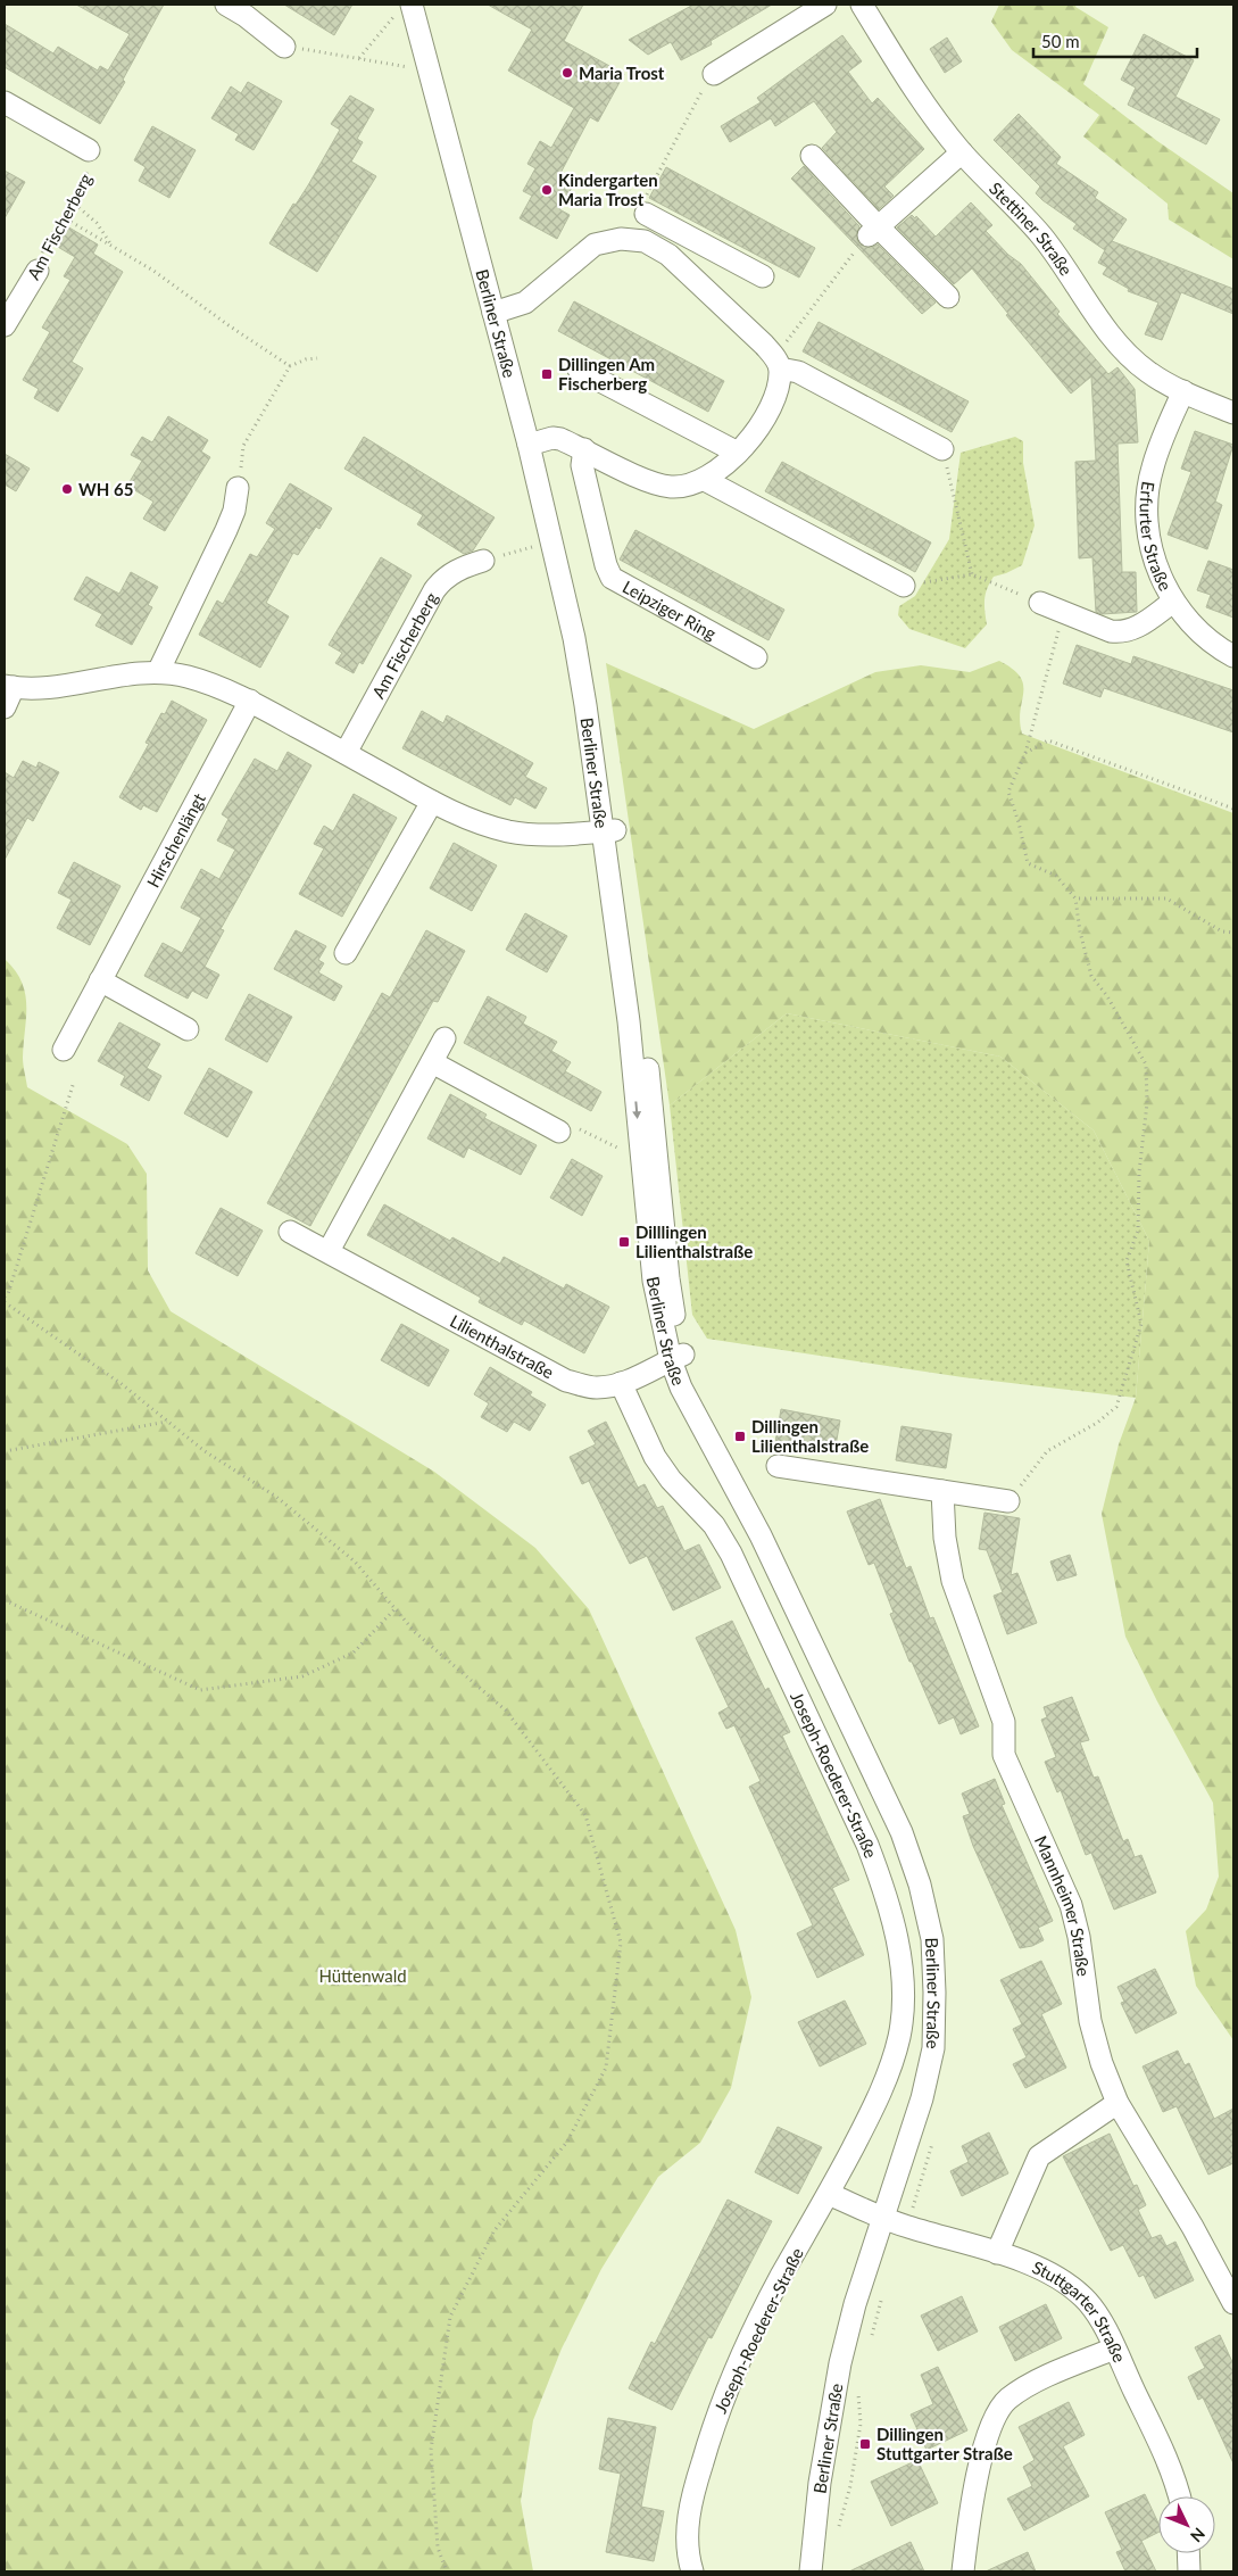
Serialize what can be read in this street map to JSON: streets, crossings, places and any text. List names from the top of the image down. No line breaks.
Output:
{"streets":{"street":["Am Fischerberg","Stettiner Straße","Berliner Straße","Erfurter Straße","Leipziger Ring","Hirschenlängt","Lilienthalstraße","Joseph-Roederer-Straße","Mannheimer Straße","Stuttgarter Straße"]},"crossings":[["Stettiner Straße","Erfurter Straße"],["Berliner Straße","Lilienthalstraße"],["Berliner Straße","Stuttgarter Straße"],["Lilienthalstraße","Joseph-Roederer-Straße"]],"parks":["Hüttenwald"],"places":{"other":["Maria Trost","Kindergarten Maria Trost","WH 65"],"transit":["Dillingen Am Fischerberg","Dilllingen Lilienthalstraße","Dillingen Lilienthalstraße","Dillingen Stuttgarter Straße"]},"scale_bar":"50 m","north":"bottom right"}
